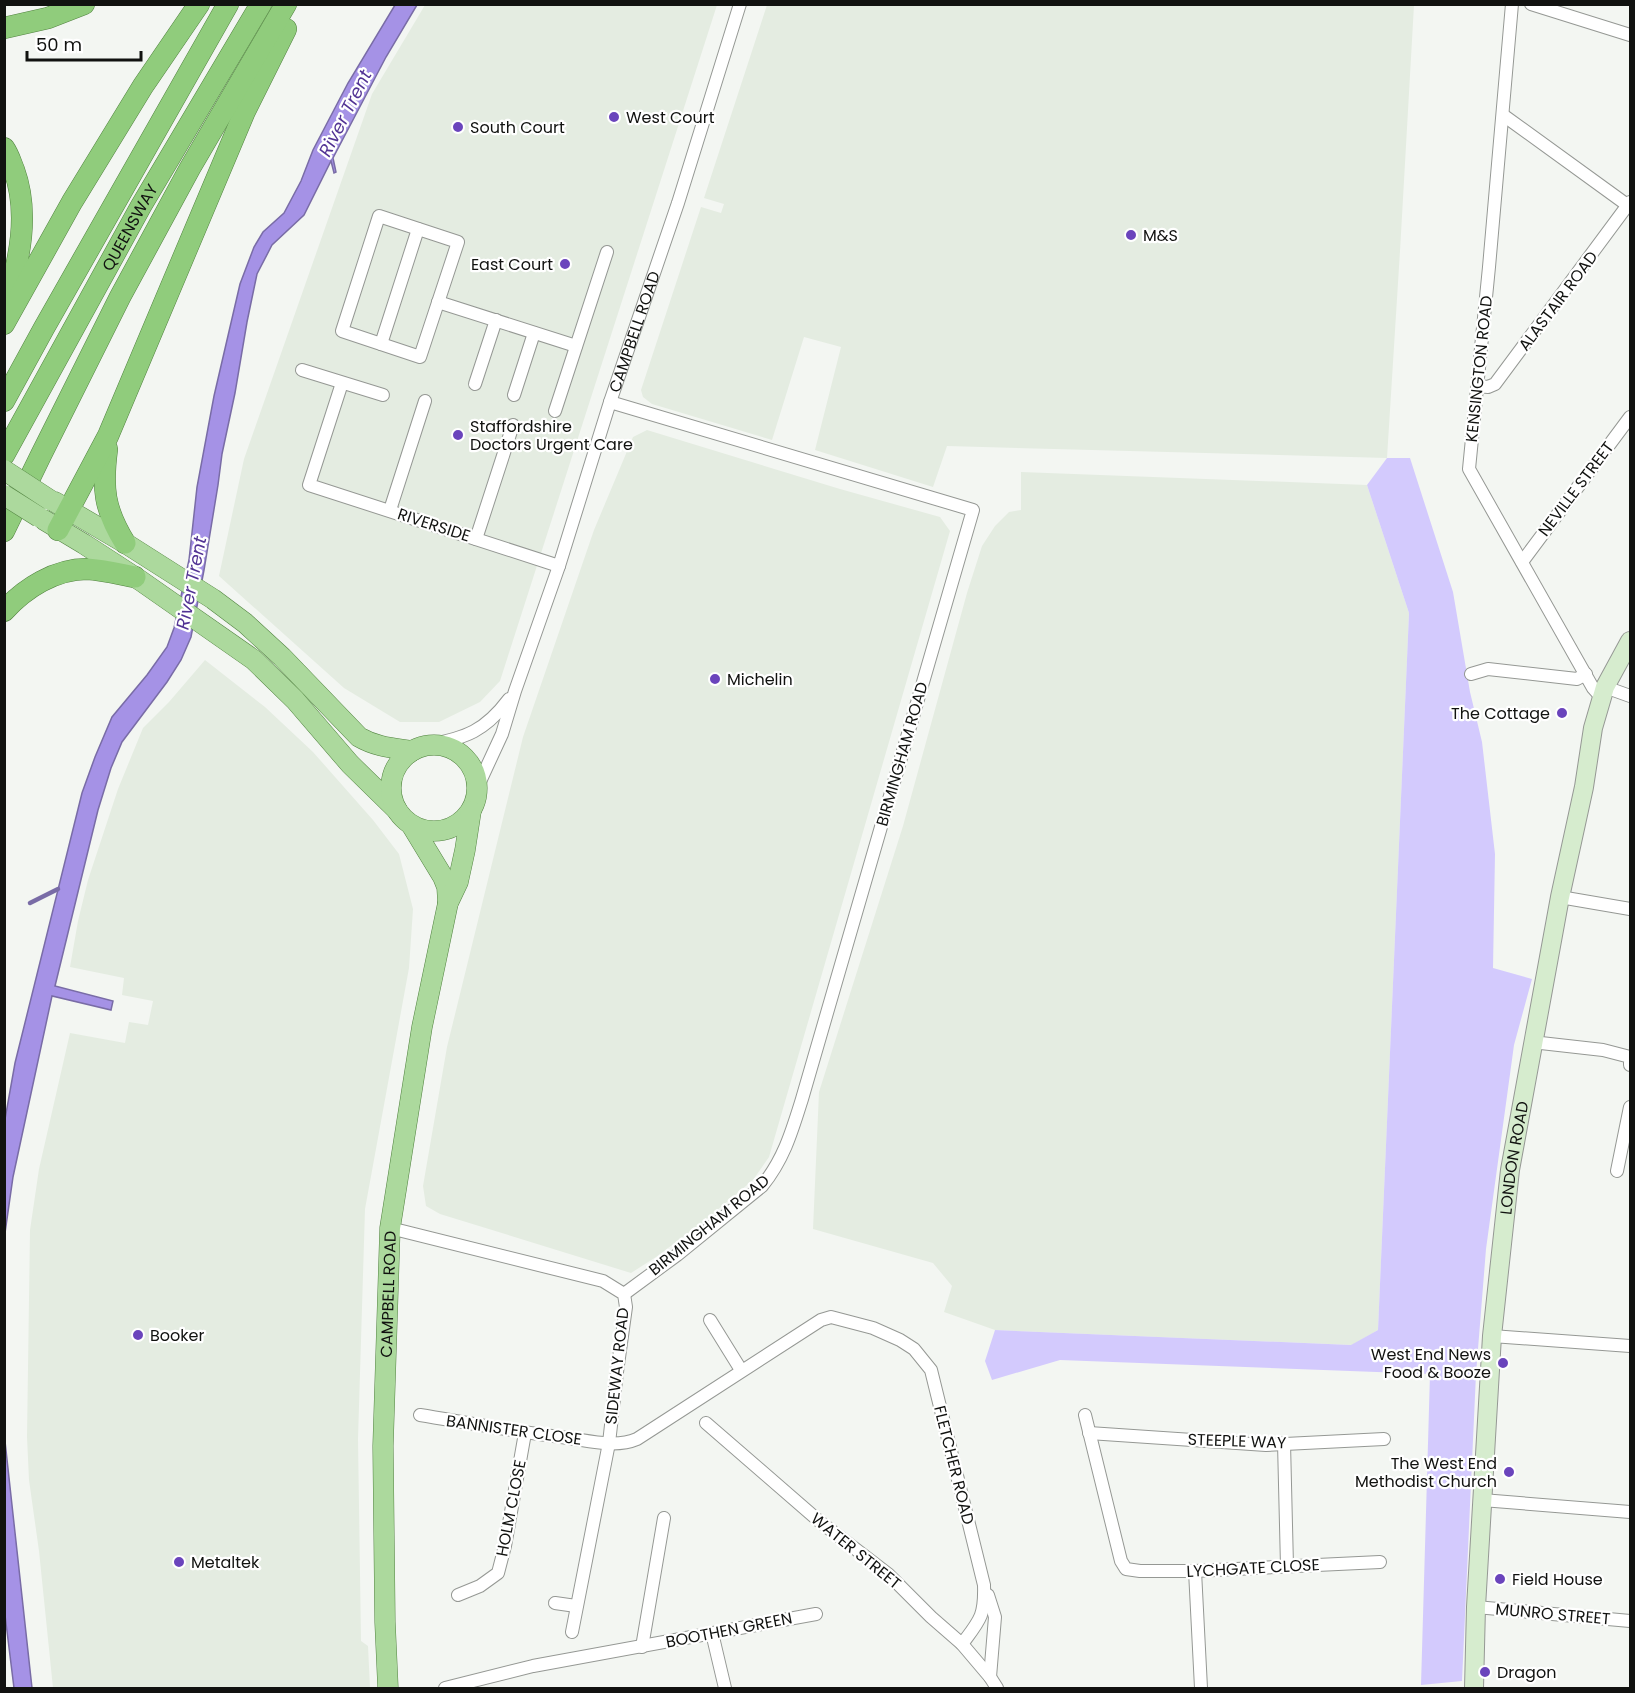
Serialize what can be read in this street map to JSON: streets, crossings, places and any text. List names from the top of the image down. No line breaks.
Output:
{"streets":{"highway":["QUEENSWAY"],"main road":["CAMPBELL ROAD","LONDON ROAD"],"street":["ALASTAIR ROAD","KENSINGTON ROAD","NEVILLE STREET","RIVERSIDE","BIRMINGHAM ROAD","SIDEWAY ROAD","BANNISTER CLOSE","STEEPLE WAY","FLETCHER ROAD","HOLM CLOSE","WATER STREET","LYCHGATE CLOSE","MUNRO STREET","BOOTHEN GREEN"]},"crossings":[["ALASTAIR ROAD","KENSINGTON ROAD"],["CAMPBELL ROAD","RIVERSIDE"],["CAMPBELL ROAD","BIRMINGHAM ROAD"],["CAMPBELL ROAD","SIDEWAY ROAD"],["KENSINGTON ROAD","NEVILLE STREET"],["KENSINGTON ROAD","LONDON ROAD"],["BIRMINGHAM ROAD","SIDEWAY ROAD"],["LONDON ROAD","MUNRO STREET"],["SIDEWAY ROAD","BANNISTER CLOSE"],["BANNISTER CLOSE","FLETCHER ROAD"],["BANNISTER CLOSE","HOLM CLOSE"],["STEEPLE WAY","LYCHGATE CLOSE"],["FLETCHER ROAD","WATER STREET"]],"water":["River Trent"],"places":["West Court","South Court","M&S","East Court","Staffordshire Doctors Urgent Care","Michelin","The Cottage","Booker","West End News Food & Booze","The West End Methodist Church","Metaltek","Field House","Dragon"],"scale_bar":"50 m"}
